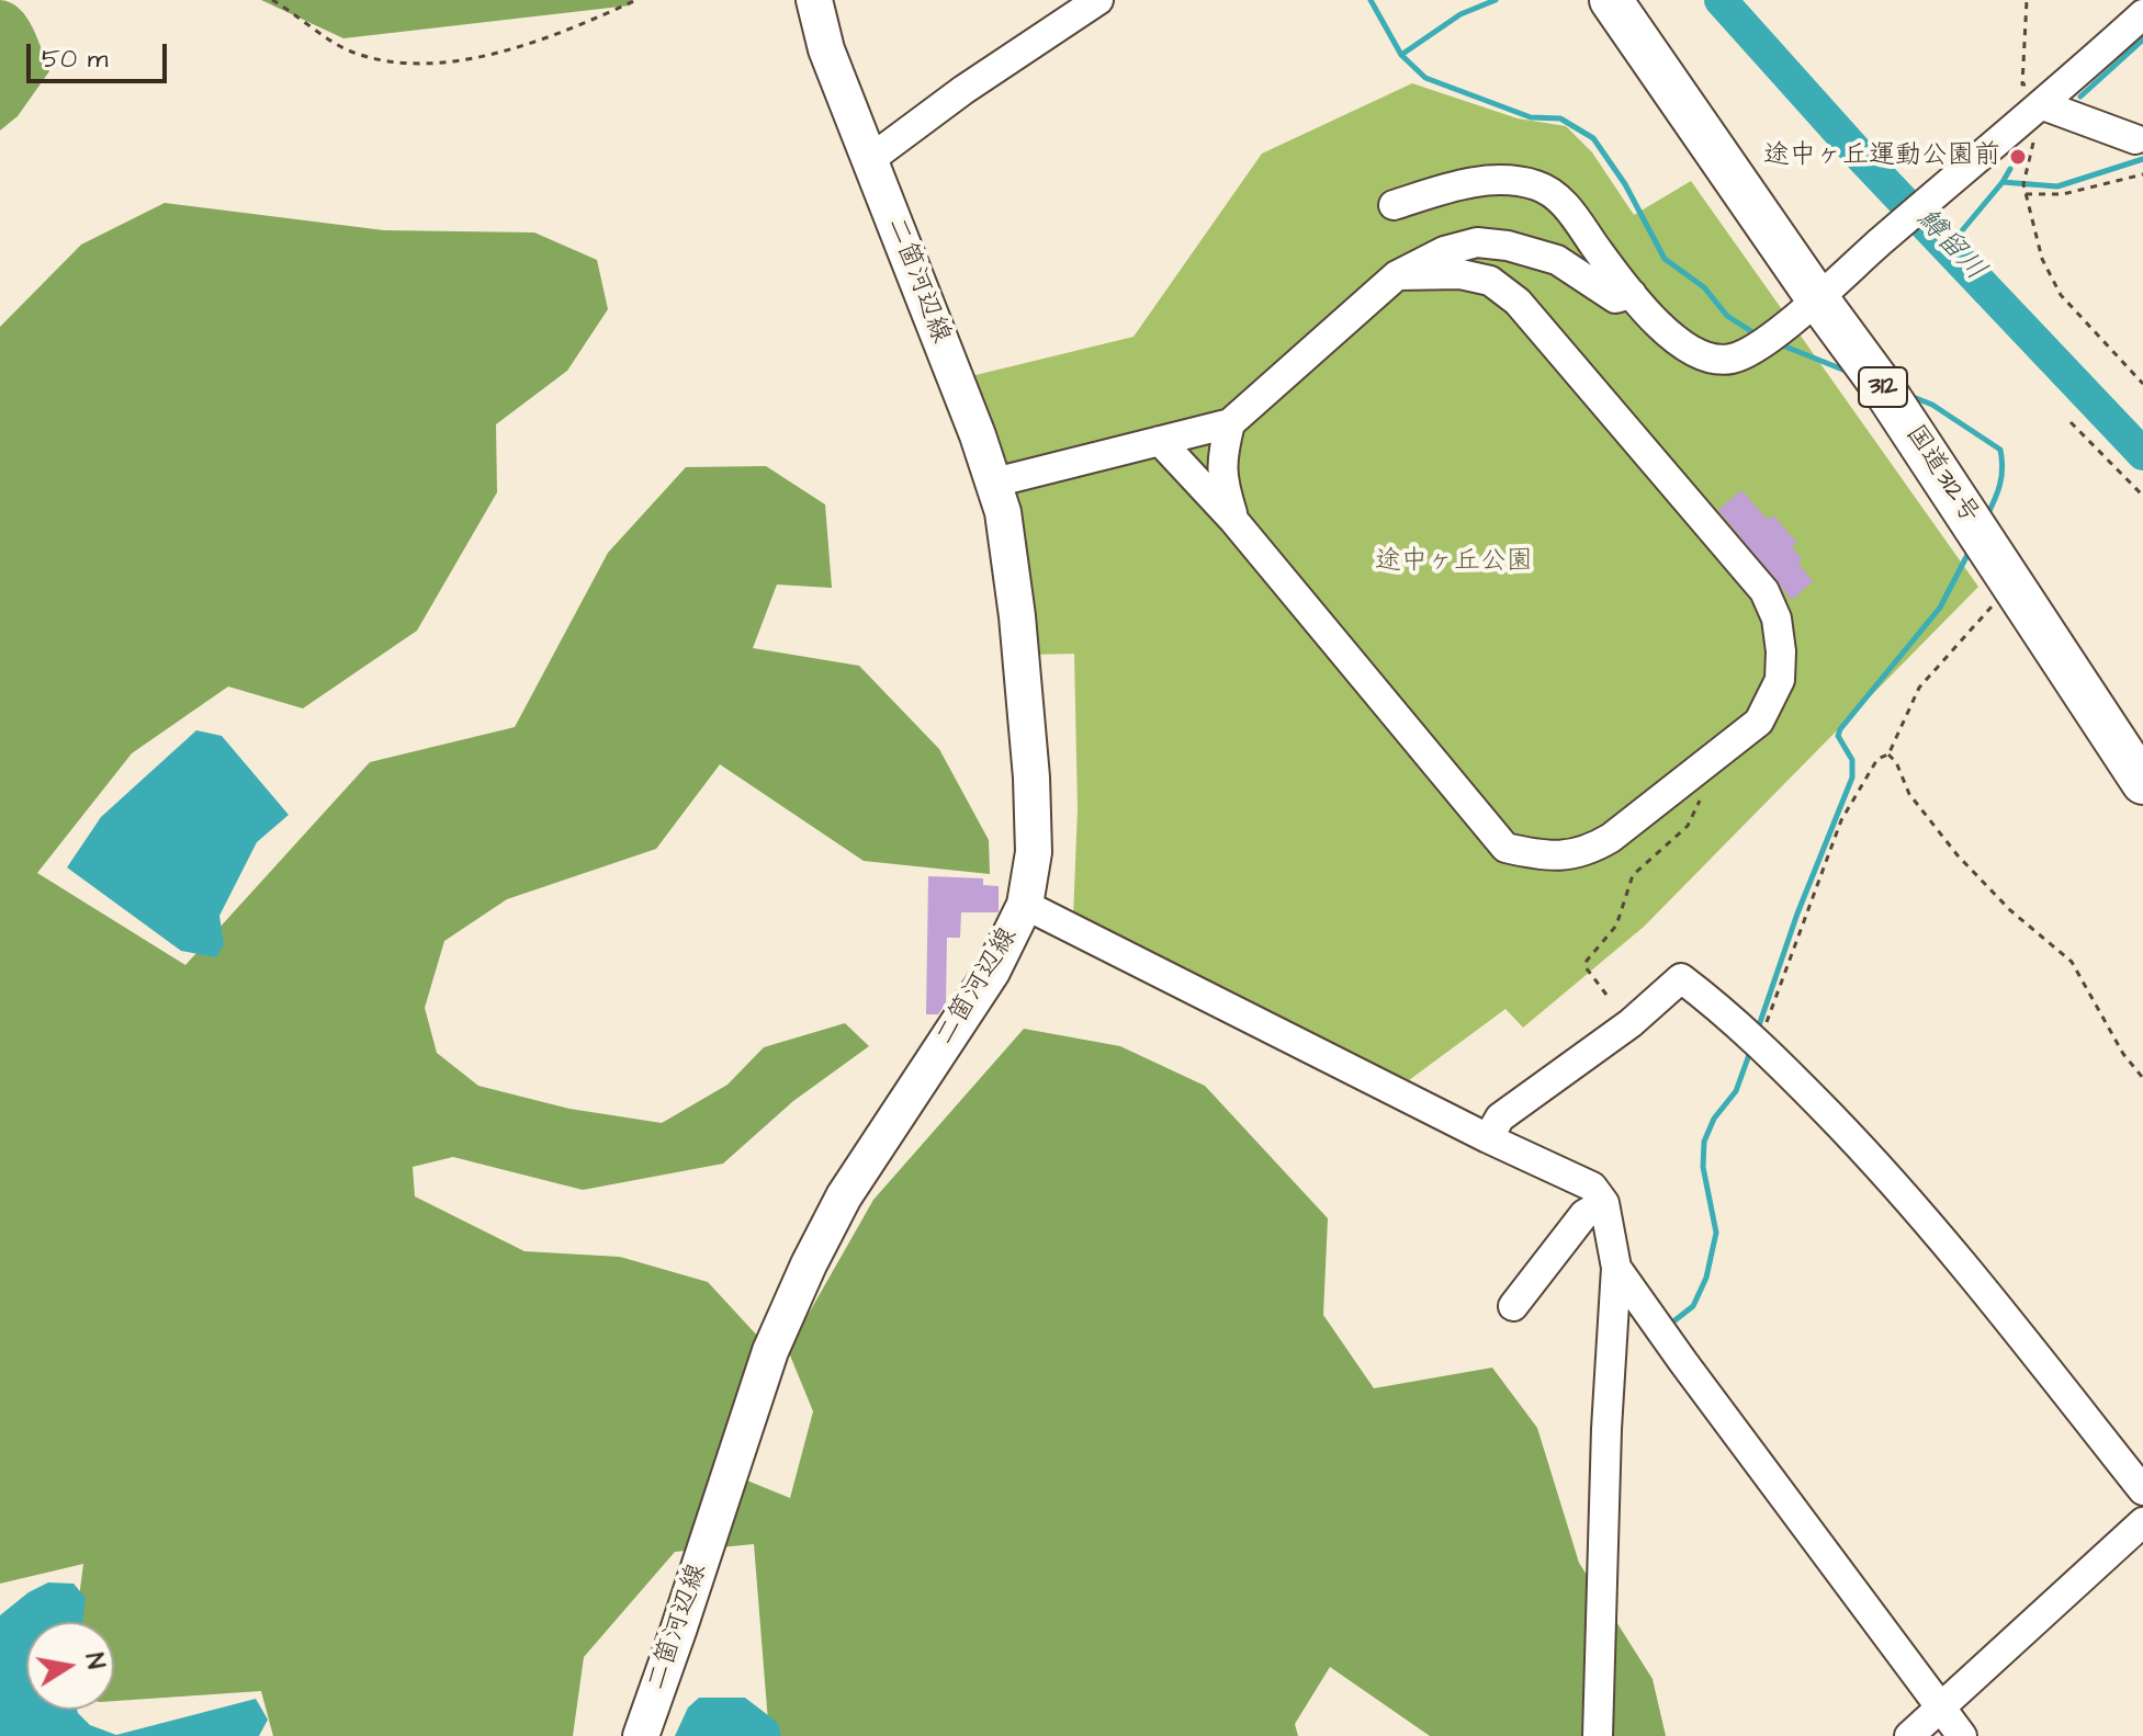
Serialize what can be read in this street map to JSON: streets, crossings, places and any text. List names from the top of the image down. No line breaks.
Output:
{"streets":{"highway":["312","国道312号"],"main road":["二箇河辺線"]},"water":["鱒留川"],"parks":["途中ヶ丘公園"],"places":["途中ヶ丘運動公園前"],"scale_bar":"50 m","north":"right"}
